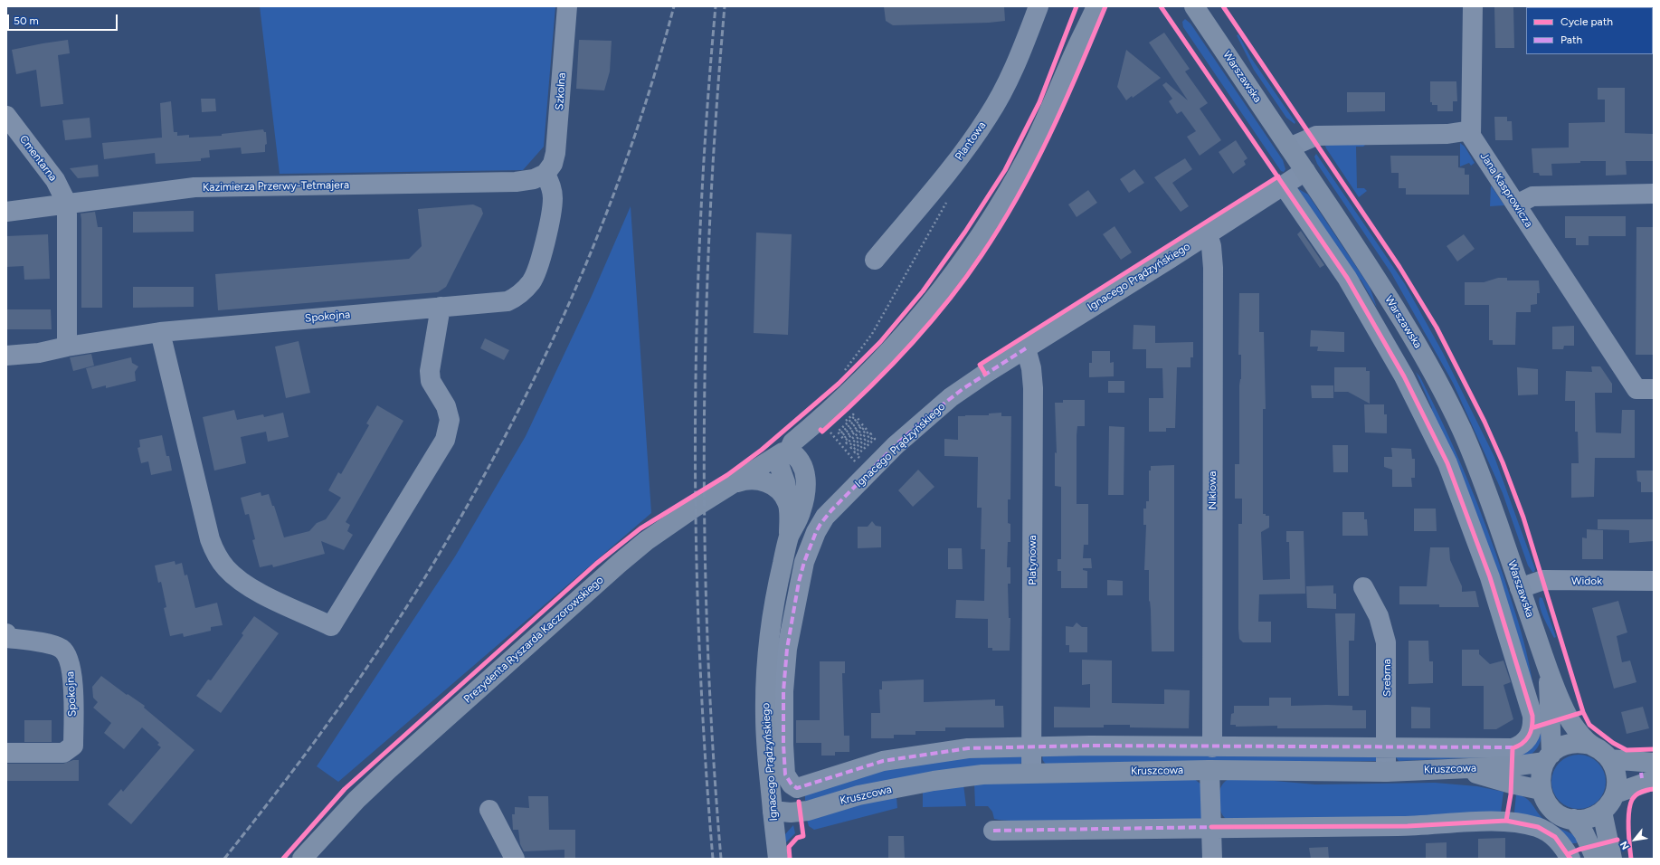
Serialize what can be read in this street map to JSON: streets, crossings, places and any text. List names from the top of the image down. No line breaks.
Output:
{"streets":{"main road":["Warszawska","Ignacego Prądzyńskiego","Prezydenta Ryszarda Kaczorowskiego","Kruszcowa"],"street":["Szkolna","Plantowa","Cmentarna","Kazimierza Przerwy-Tetmajera","Jana Kasprowicza","Spokojna","Niklowa","Platynowa","Widok","Srebrna"]},"crossings":[["Warszawska","Ignacego Prądzyńskiego"],["Warszawska","Widok"],["Warszawska","Kruszcowa"],["Szkolna","Kazimierza Przerwy-Tetmajera"],["Szkolna","Spokojna"],["Cmentarna","Kazimierza Przerwy-Tetmajera"],["Kazimierza Przerwy-Tetmajera","Spokojna"],["Ignacego Prądzyńskiego","Niklowa"],["Ignacego Prądzyńskiego","Platynowa"],["Ignacego Prądzyńskiego","Prezydenta Ryszarda Kaczorowskiego"],["Ignacego Prądzyńskiego","Kruszcowa"],["Platynowa","Kruszcowa"],["Srebrna","Kruszcowa"]],"legend":["Cycle path","Path"],"scale_bar":"50 m","north":"bottom left"}
